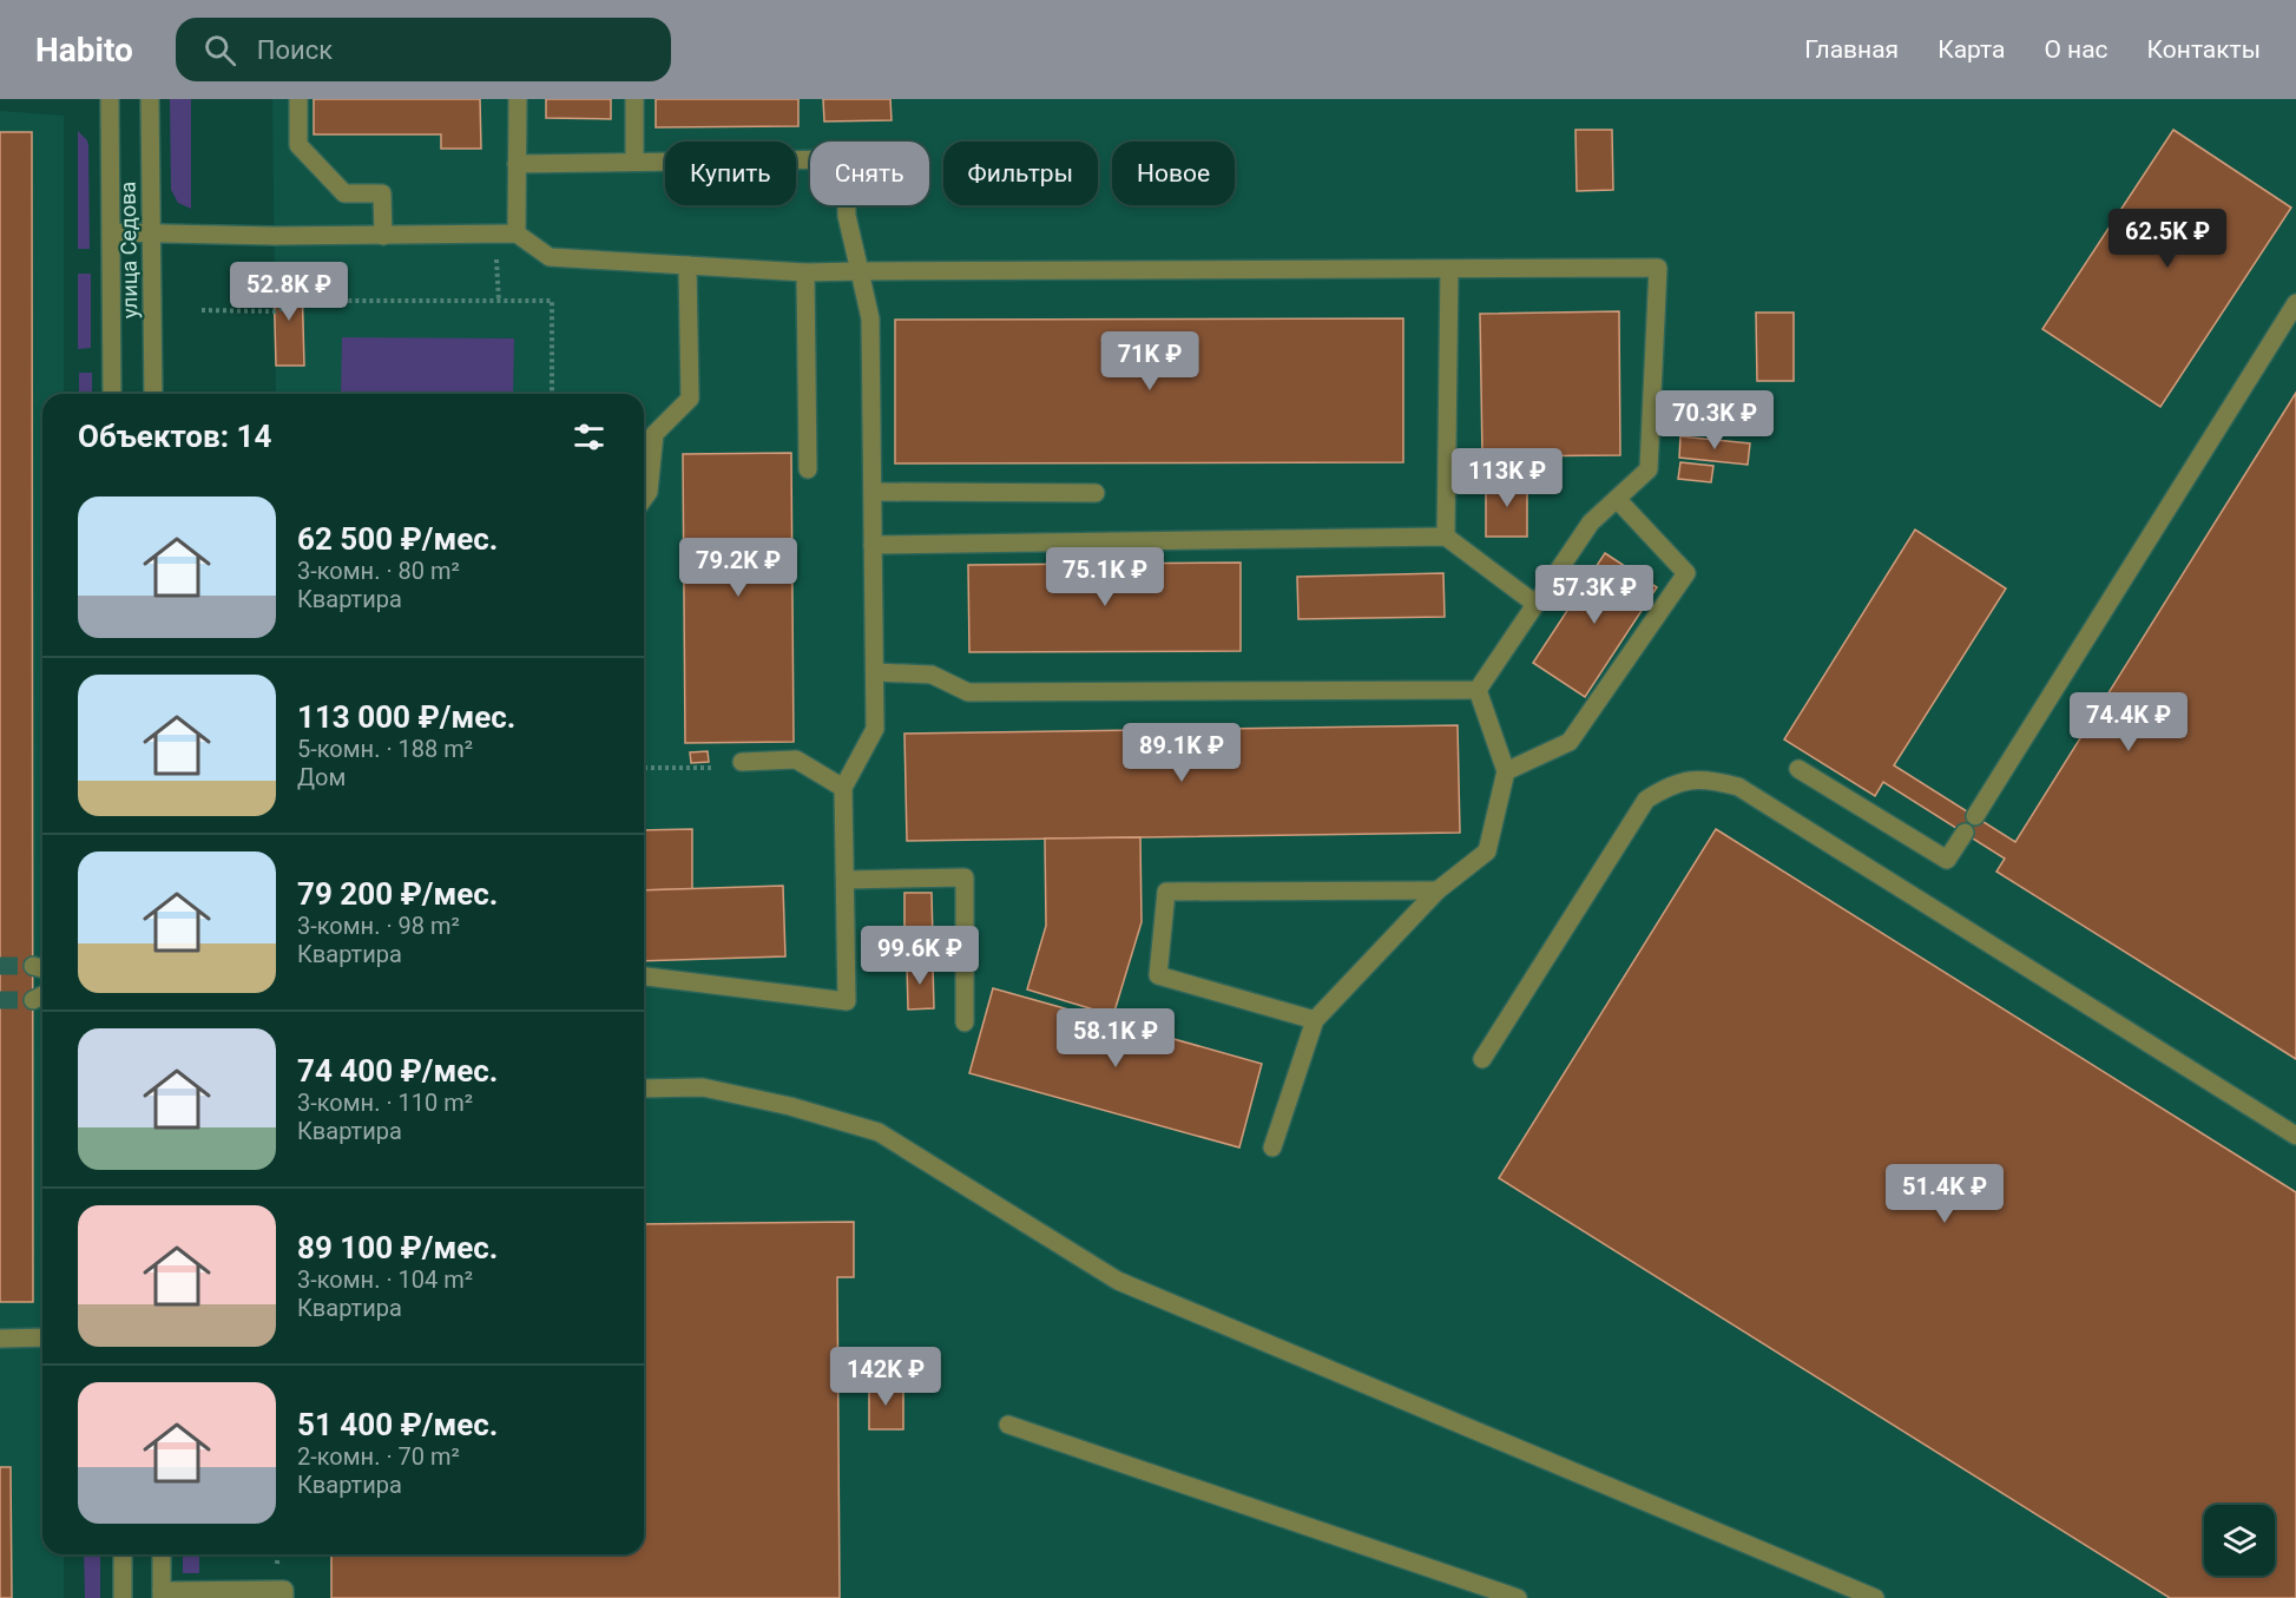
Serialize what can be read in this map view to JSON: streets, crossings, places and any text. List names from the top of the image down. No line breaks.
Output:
{"streets":{"street":["улица Седова"]},"page":{"header":"Habito","search":"Поиск","nav":["Главная","Карта","О нас","Контакты"],"chip":["Купить","Снять","Фильтры","Новое"],"price":["62.5K ₽","52.8K ₽","71K ₽","70.3K ₽","113K ₽","79.2K ₽","75.1K ₽","57.3K ₽","74.4K ₽","89.1K ₽","99.6K ₽","58.1K ₽","51.4K ₽","142K ₽"],"heading":"Объектов: 14","list":[{"name":"62 500 ₽/мес.","note":"3-комн. · 80 m² · Квартира"},{"name":"113 000 ₽/мес.","note":"5-комн. · 188 m² · Дом"},{"name":"79 200 ₽/мес.","note":"3-комн. · 98 m² · Квартира"},{"name":"74 400 ₽/мес.","note":"3-комн. · 110 m² · Квартира"},{"name":"89 100 ₽/мес.","note":"3-комн. · 104 m² · Квартира"},{"name":"51 400 ₽/мес.","note":"2-комн. · 70 m² · Квартира"}]}}
